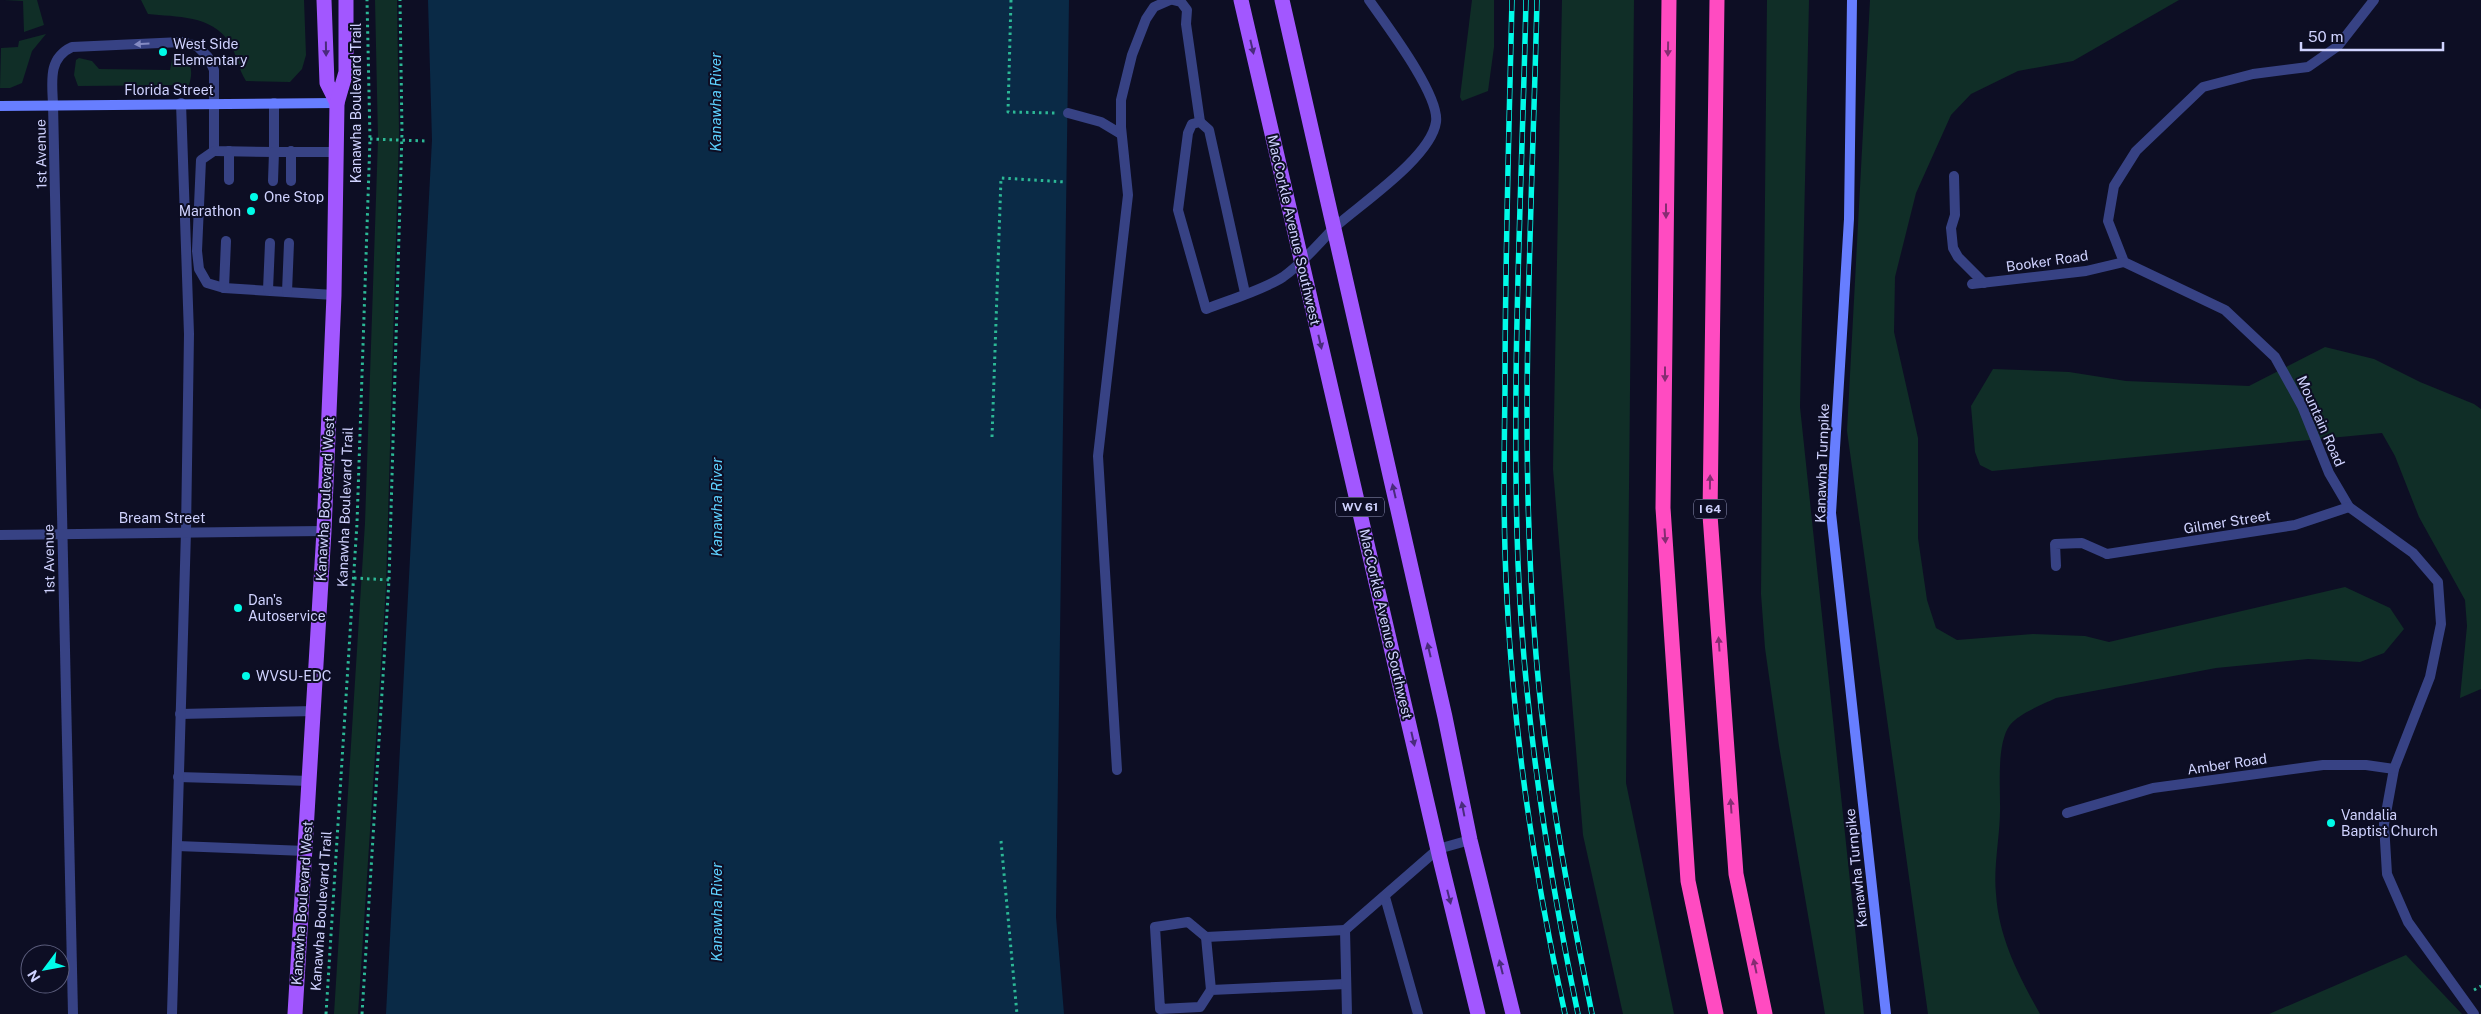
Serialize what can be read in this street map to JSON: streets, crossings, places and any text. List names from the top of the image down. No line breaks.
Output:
{"streets":{"highway":["I 64"],"main road":["Florida Street","MacCorkle Avenue Southwest","Kanawha Turnpike","Kanawha Boulevard West","WV 61"],"street":["1st Avenue","Booker Road","Mountain Road","Bream Street","Gilmer Street","Amber Road"],"path":["Kanawha Boulevard Trail"]},"crossings":[["Florida Street","1st Avenue"],["Florida Street","Kanawha Boulevard West"],["1st Avenue","Bream Street"],["Booker Road","Mountain Road"],["Mountain Road","Gilmer Street"],["Mountain Road","Amber Road"],["Kanawha Boulevard West","Bream Street"]],"water":["Kanawha River"],"places":["West Side Elementary","One Stop","Marathon","Dan's Autoservice","WVSU-EDC","Vandalia Baptist Church"],"scale_bar":"50 m","north":"bottom left"}
